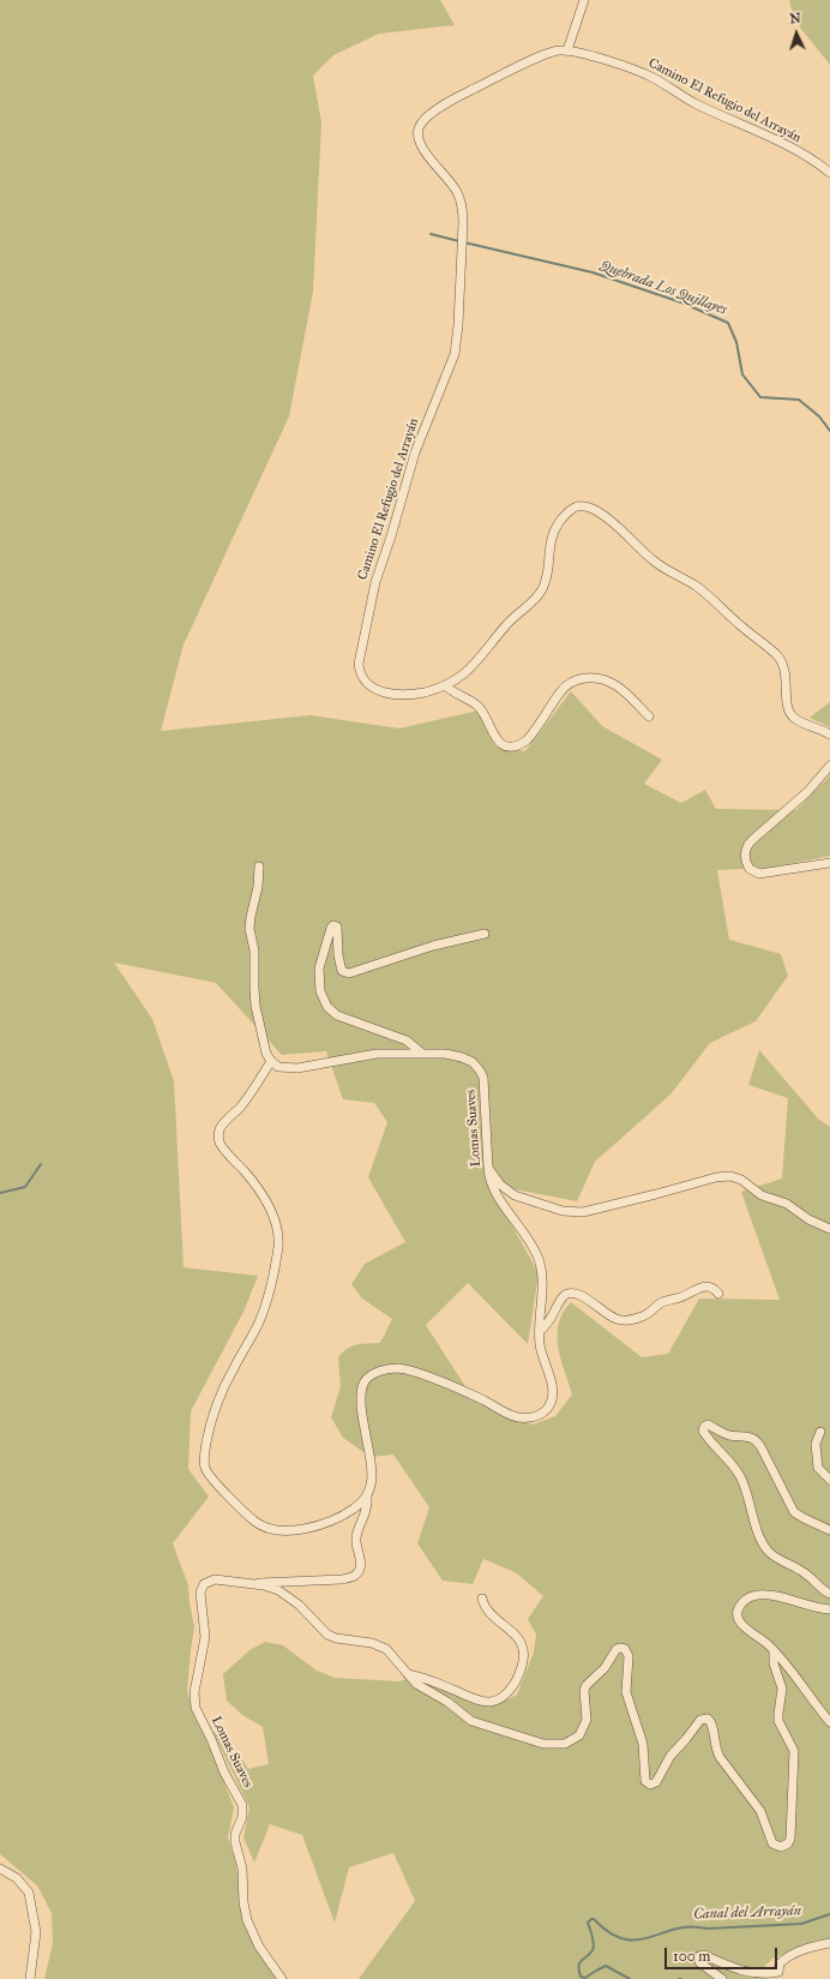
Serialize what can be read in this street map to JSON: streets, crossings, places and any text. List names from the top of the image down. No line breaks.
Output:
{"streets":{"street":["Camino El Refugio del Arrayán","Lomas Suaves"]},"water":["Quebrada Los Quillayes","Canal del Arrayán"],"scale_bar":"100 m","north":"top"}
